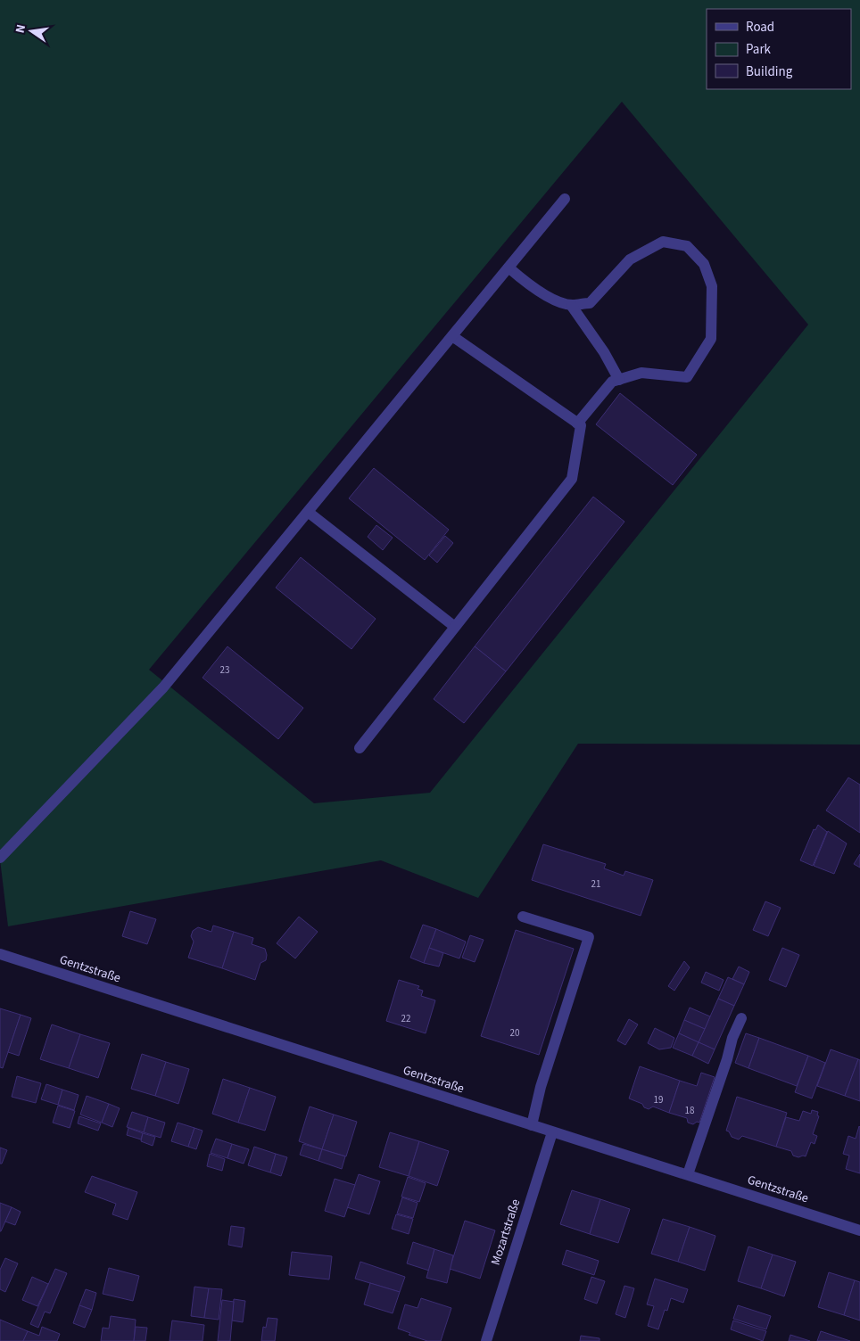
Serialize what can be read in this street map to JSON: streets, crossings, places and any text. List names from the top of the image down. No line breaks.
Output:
{"streets":{"street":["Gentzstraße","Mozartstraße"]},"crossings":[["Gentzstraße","Mozartstraße"]],"house_numbers":["23","21","22","20","19","18"],"legend":["Road","Park","Building"],"north":"left"}
